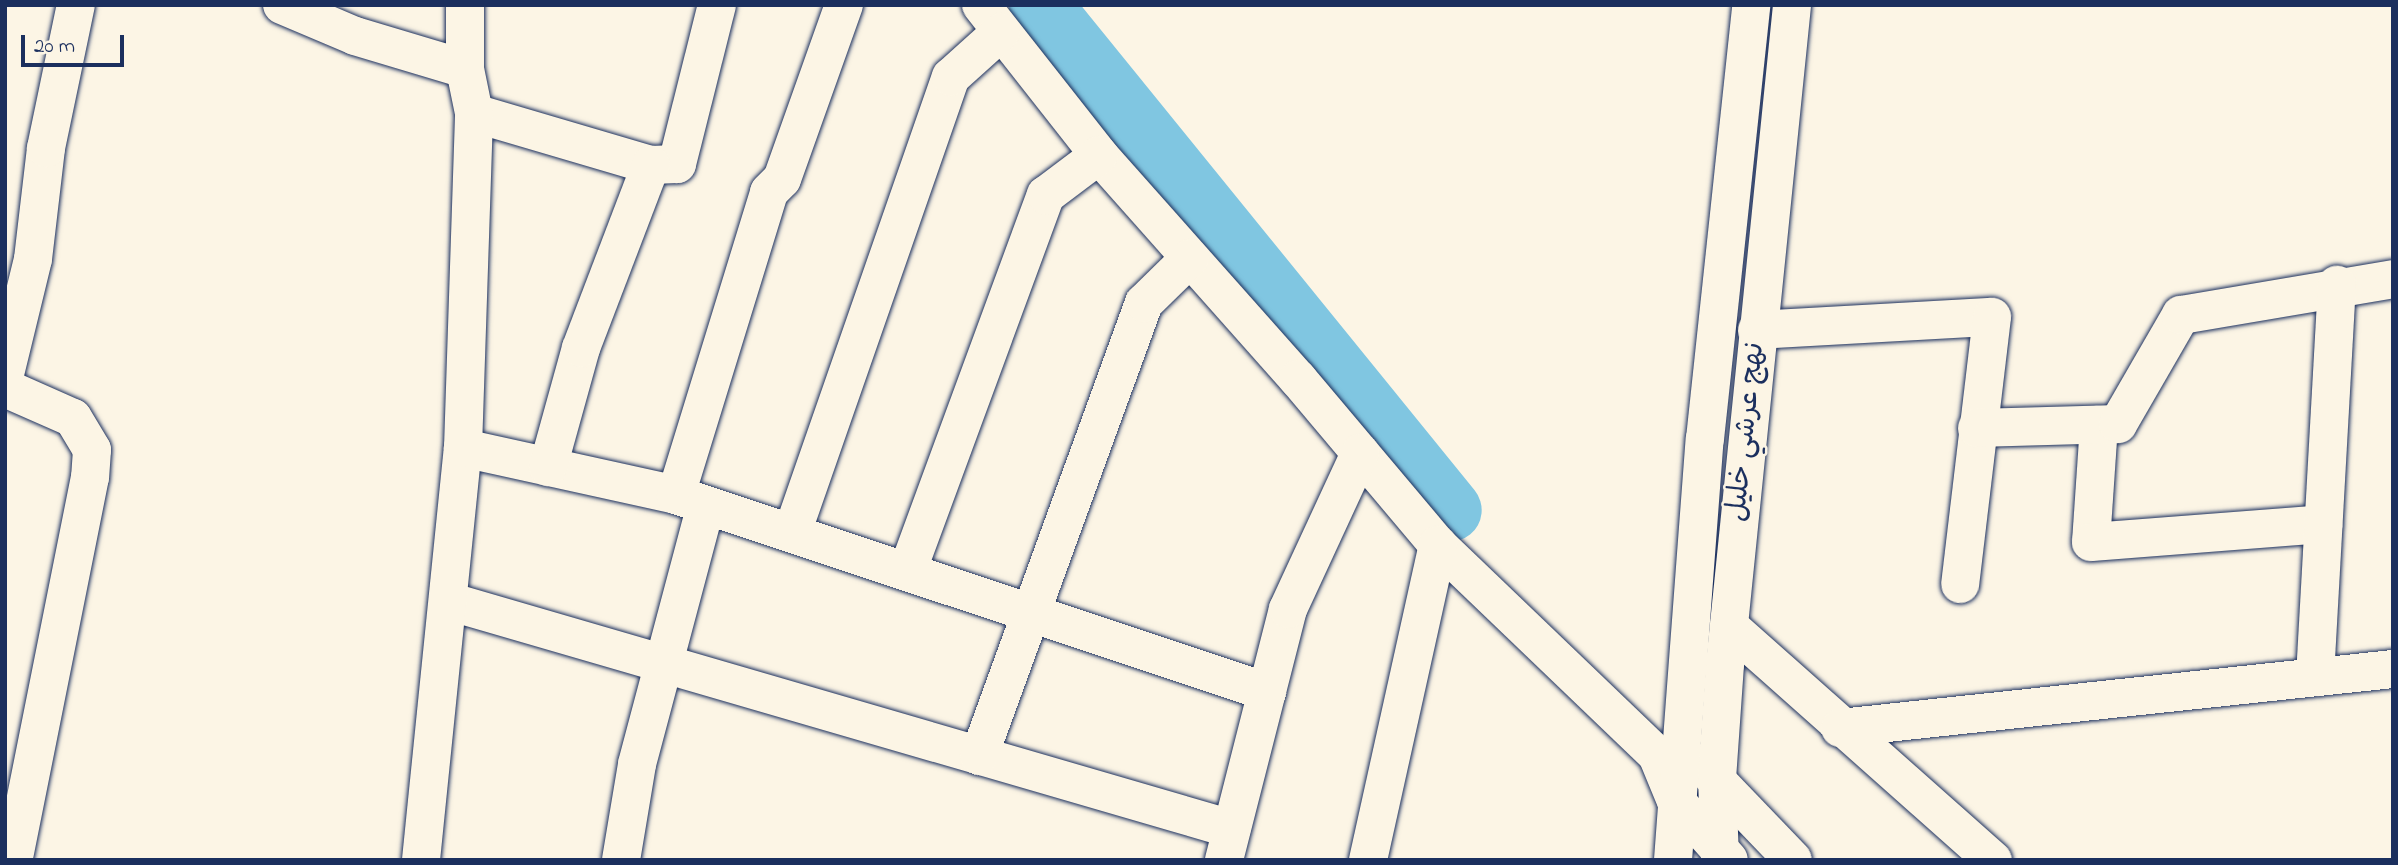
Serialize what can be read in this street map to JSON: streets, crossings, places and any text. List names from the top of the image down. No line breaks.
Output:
{"streets":{"main road":["نهج عرشي خليل"]},"scale_bar":"20 m"}
